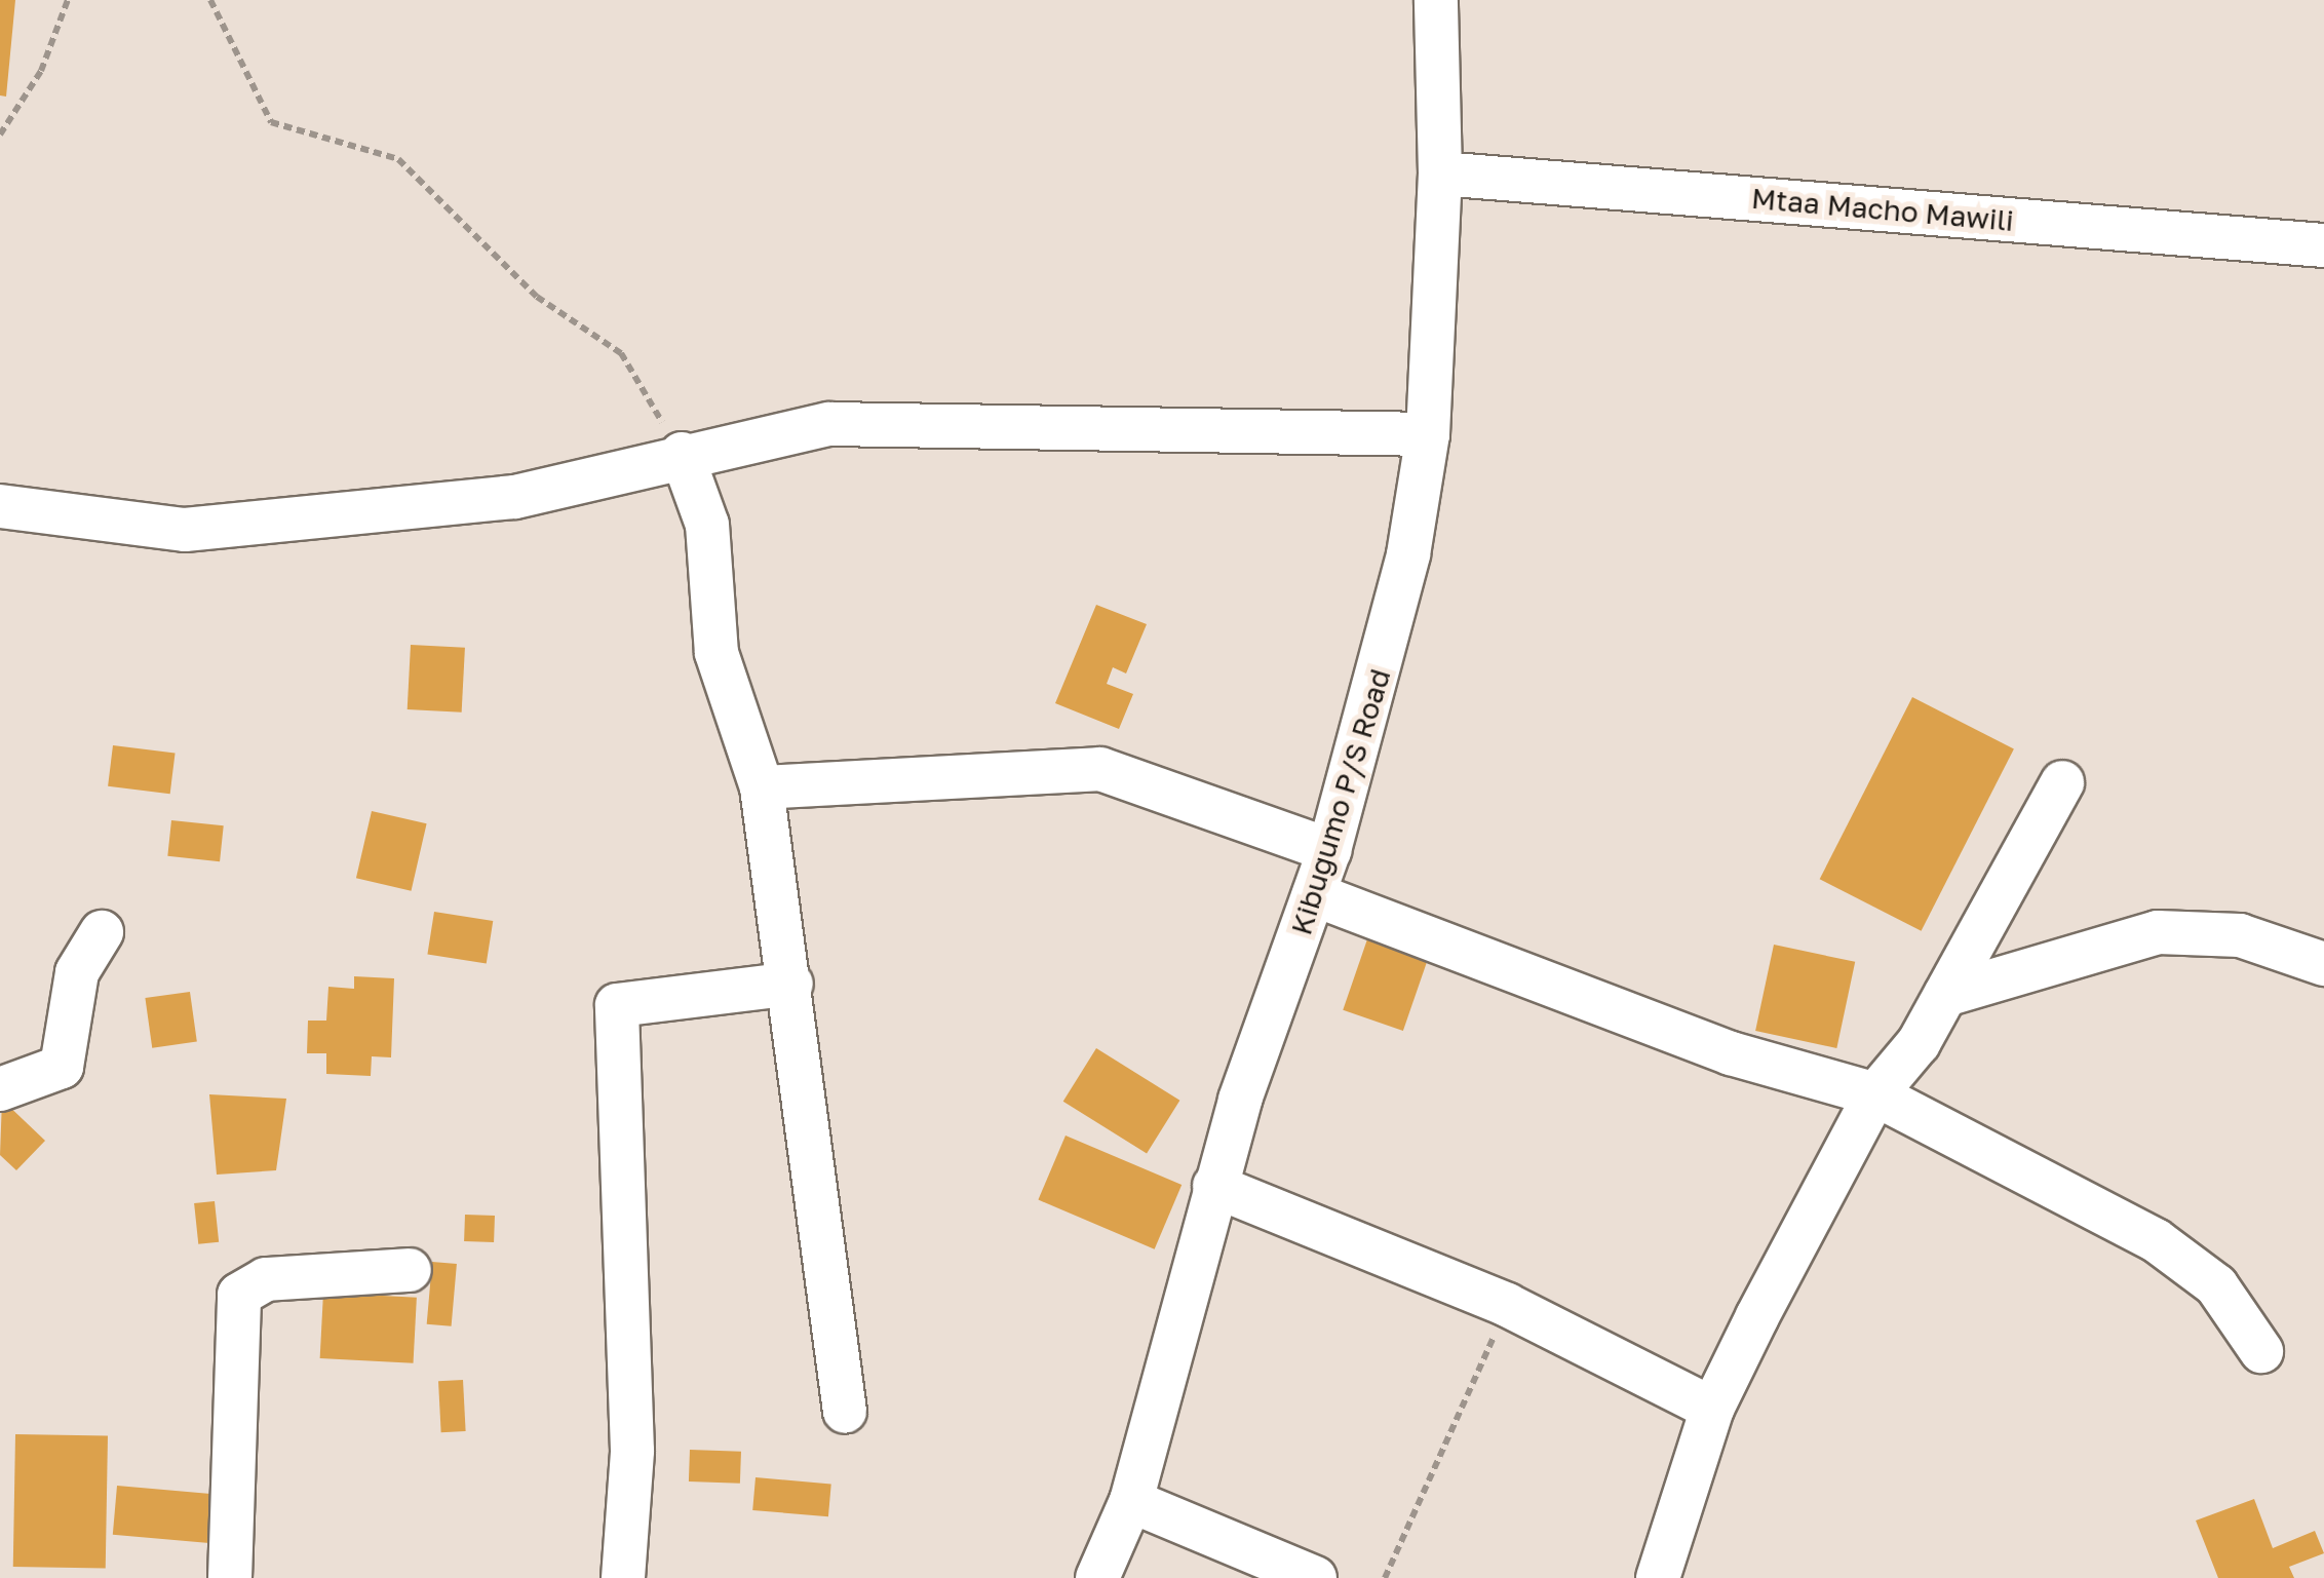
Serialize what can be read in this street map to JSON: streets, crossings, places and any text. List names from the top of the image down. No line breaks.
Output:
{"streets":{"street":["Mtaa Macho Mawili","Kibugumo P/S Road"]},"crossings":[["Mtaa Macho Mawili","Kibugumo P/S Road"]]}
